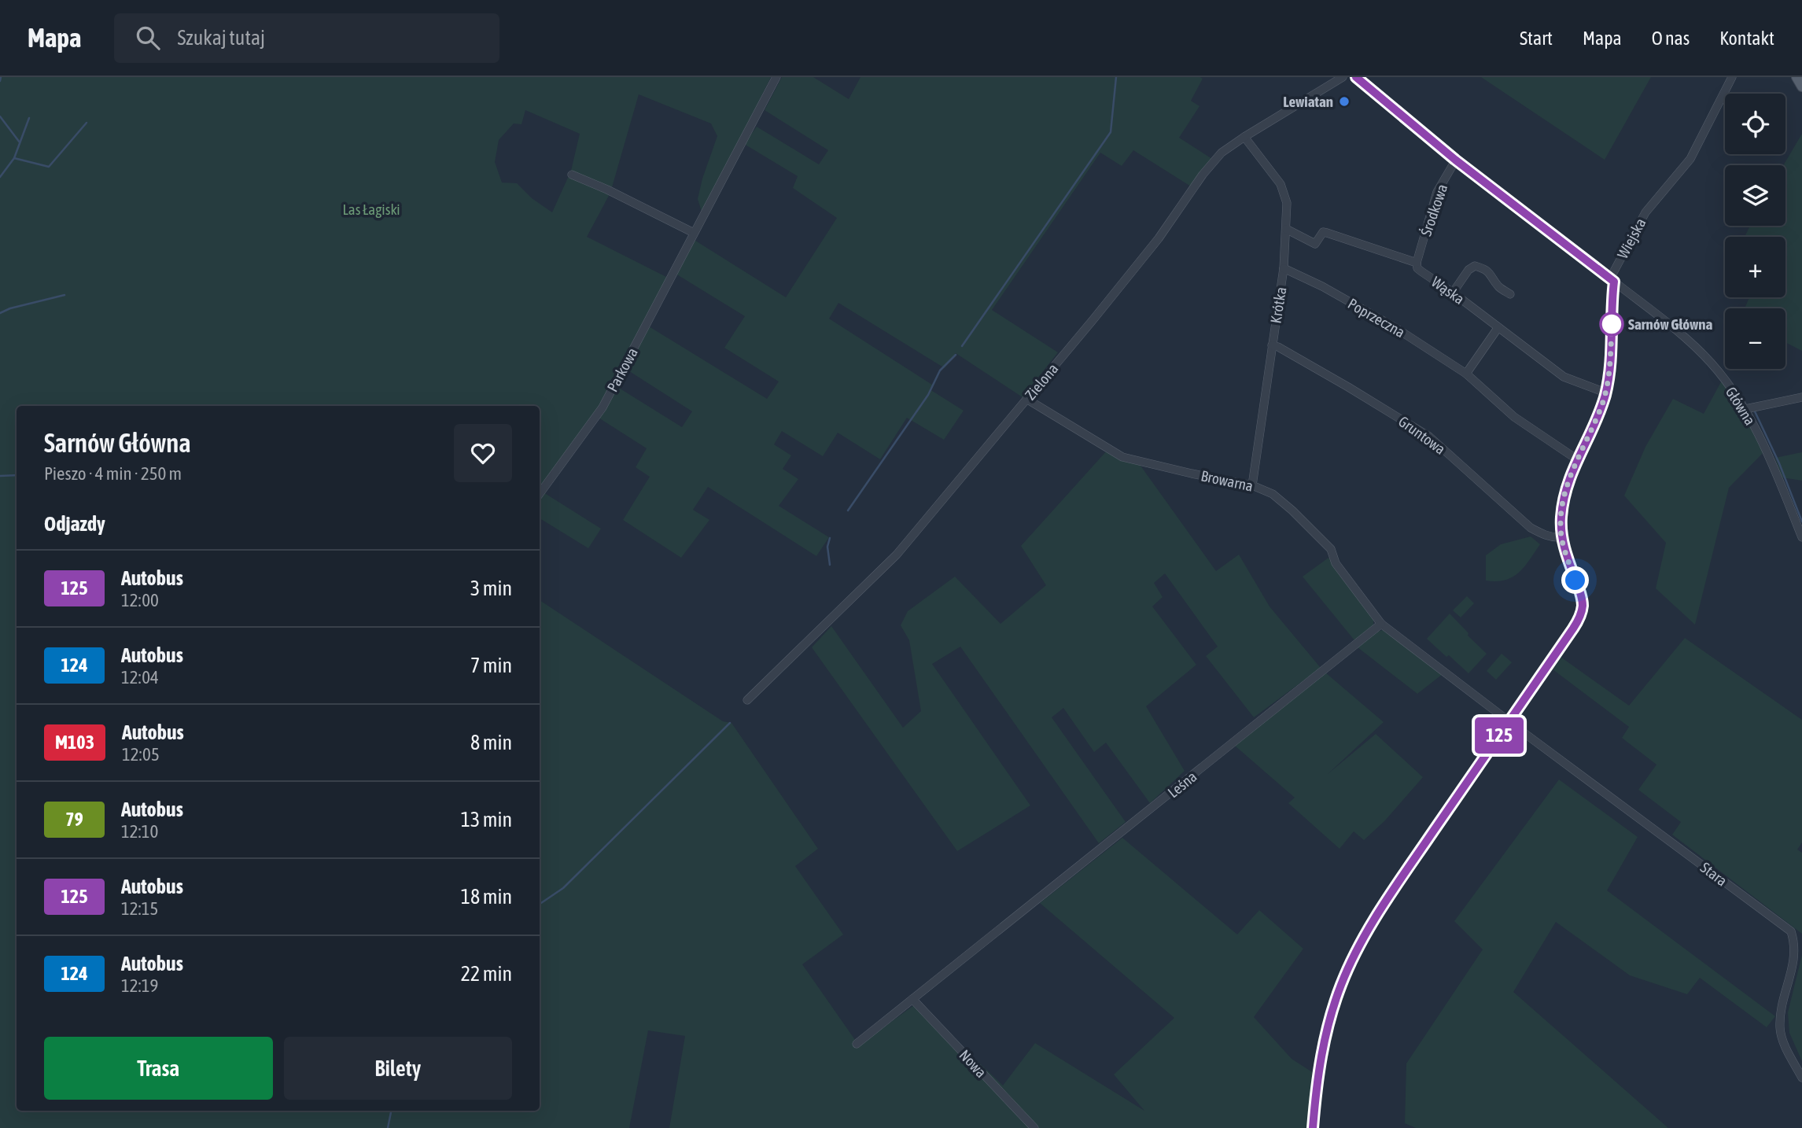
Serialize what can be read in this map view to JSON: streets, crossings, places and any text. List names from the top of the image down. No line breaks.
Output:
{"streets":{"street":["Środkowa","Wiejska","Wąska","Krótka","Poprzeczna","Parkowa","Zielona","Główna","Gruntowa","Browarna","Leśna","Stara","Nowa"]},"crossings":[["Środkowa","Wąska"],["Środkowa","Główna"],["Wiejska","Wąska"],["Wiejska","Poprzeczna"],["Wiejska","Główna"],["Wiejska","Gruntowa"],["Wiejska","Stara"],["Wąska","Krótka"],["Krótka","Poprzeczna"],["Krótka","Zielona"],["Krótka","Gruntowa"],["Krótka","Browarna"],["Zielona","Browarna"],["Browarna","Leśna"],["Leśna","Nowa"]],"parks":["Las Łagiski"],"places":["Lewiatan","Sarnów Główna"],"lines":["bus line 125"],"page":{"header":"Mapa","search":"Szukaj tutaj","nav":["Start","Mapa","O nas","Kontakt"],"on_map":"125","map_buttons":["+","−"],"heading":[["Sarnów Główna","Pieszo · 4 min · 250 m"],"Odjazdy"],"list":[{"mark":"125","name":"Autobus","note":"12:00","value":"3 min"},{"mark":"124","name":"Autobus","note":"12:04","value":"7 min"},{"mark":"M103","name":"Autobus","note":"12:05","value":"8 min"},{"mark":"79","name":"Autobus","note":"12:10","value":"13 min"},{"mark":"125","name":"Autobus","note":"12:15","value":"18 min"},{"mark":"124","name":"Autobus","note":"12:19","value":"22 min"}],"buttons":["Trasa","Bilety"]}}
